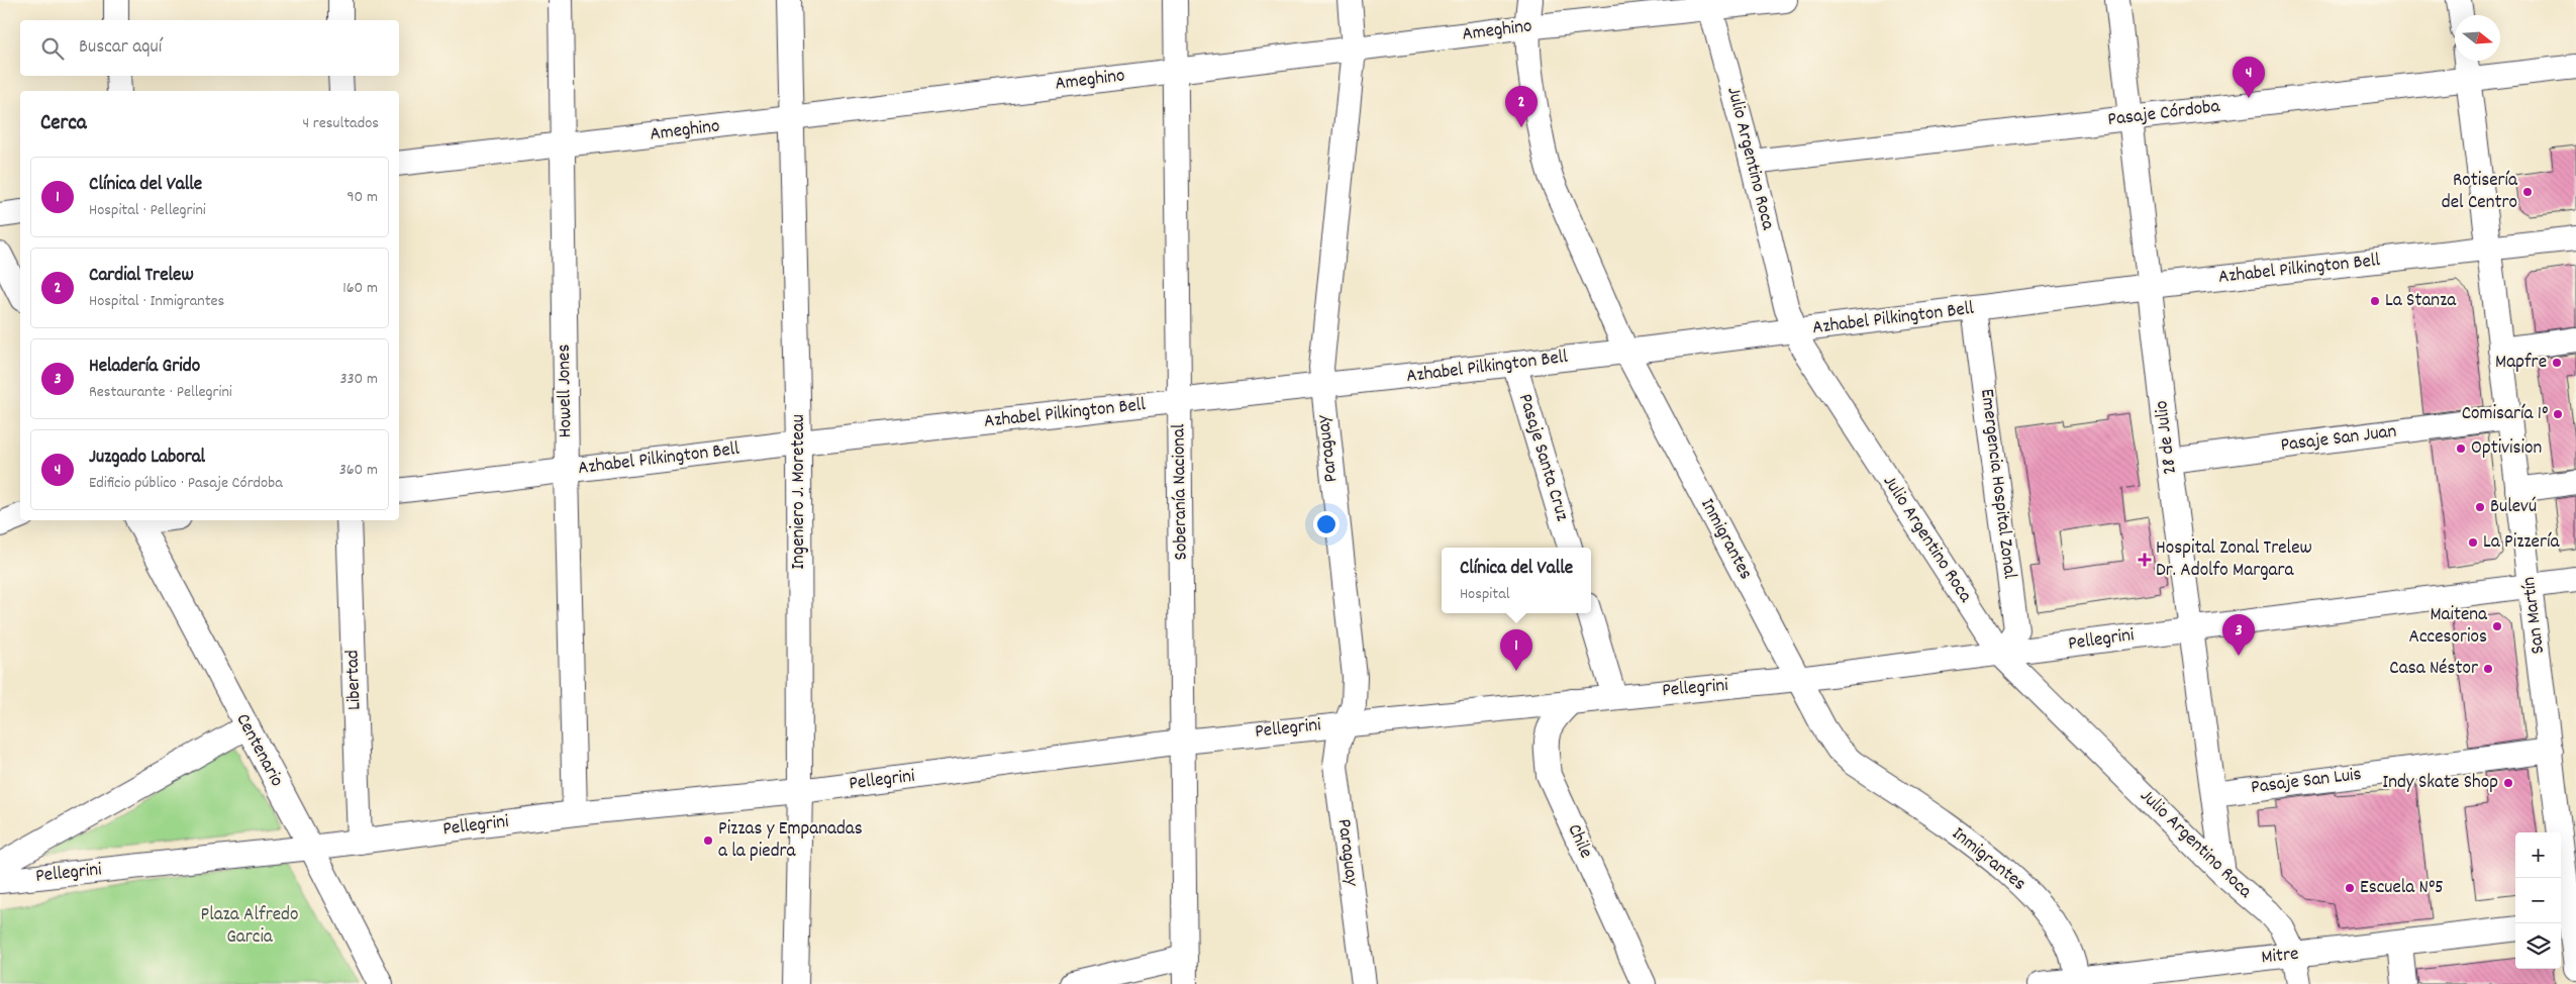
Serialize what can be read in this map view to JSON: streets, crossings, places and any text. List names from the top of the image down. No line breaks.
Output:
{"streets":{"street":["Ameghino","Pasaje Córdoba","Julio Argentino Roca","Azhabel Pilkington Bell","Howell Jones","28 de Julio","Pasaje San Juan","Paraguay","Pasaje Santa Cruz","Emergencia Hospital Zonal","Ingeniero J. Moreteau","Soberanía Nacional","Inmigrantes","San Martín","Pellegrini","Libertad","Centenario","Pasaje San Luis","Chile","Mitre"]},"crossings":[["Ameghino","Julio Argentino Roca"],["Ameghino","Howell Jones"],["Ameghino","Paraguay"],["Ameghino","Ingeniero J. Moreteau"],["Ameghino","Soberanía Nacional"],["Ameghino","Inmigrantes"],["Pasaje Córdoba","Julio Argentino Roca"],["Pasaje Córdoba","28 de Julio"],["Pasaje Córdoba","San Martín"],["Julio Argentino Roca","Azhabel Pilkington Bell"],["Julio Argentino Roca","28 de Julio"],["Julio Argentino Roca","Emergencia Hospital Zonal"],["Julio Argentino Roca","Pellegrini"],["Julio Argentino Roca","Mitre"],["Azhabel Pilkington Bell","Howell Jones"],["Azhabel Pilkington Bell","28 de Julio"],["Azhabel Pilkington Bell","Paraguay"],["Azhabel Pilkington Bell","Pasaje Santa Cruz"],["Azhabel Pilkington Bell","Emergencia Hospital Zonal"],["Azhabel Pilkington Bell","Ingeniero J. Moreteau"],["Azhabel Pilkington Bell","Soberanía Nacional"],["Azhabel Pilkington Bell","Inmigrantes"],["Azhabel Pilkington Bell","San Martín"],["Howell Jones","Pellegrini"],["28 de Julio","Pasaje San Juan"],["28 de Julio","Pellegrini"],["28 de Julio","Pasaje San Luis"],["Pasaje San Juan","San Martín"],["Paraguay","Pellegrini"],["Emergencia Hospital Zonal","Pellegrini"],["Ingeniero J. Moreteau","Pellegrini"],["Soberanía Nacional","Pellegrini"],["Inmigrantes","Pellegrini"],["Inmigrantes","Mitre"],["San Martín","Pellegrini"],["San Martín","Pasaje San Luis"],["Pellegrini","Libertad"],["Pellegrini","Centenario"],["Pellegrini","Chile"]],"parks":["Plaza Alfredo Garcia"],"places":{"other":["Rotisería del Centro","La Stanza","Mapfre","Comisaría 1°","Optivision","Bulevú","La Pizzería","Maitena Accesorios","Casa Néstor","Indy Skate Shop","Pizzas y Empanadas a la piedra","Escuela N°5"],"health":["Hospital Zonal Trelew Dr. Adolfo Margara"]},"north":"right","page":{"search":"Buscar aquí","pins":["4","2","3","1"],"heading":["Cerca","4 resultados"],"list":[{"mark":"1","name":"Clínica del Valle","note":"Hospital · Pellegrini","value":"90 m"},{"mark":"2","name":"Cardial Trelew","note":"Hospital · Inmigrantes","value":"160 m"},{"mark":"3","name":"Heladería Grido","note":"Restaurante · Pellegrini","value":"330 m"},{"mark":"4","name":"Juzgado Laboral","note":"Edificio público · Pasaje Córdoba","value":"360 m"}],"popup":["Clínica del Valle","Hospital"],"map_buttons":["+","−"]}}
